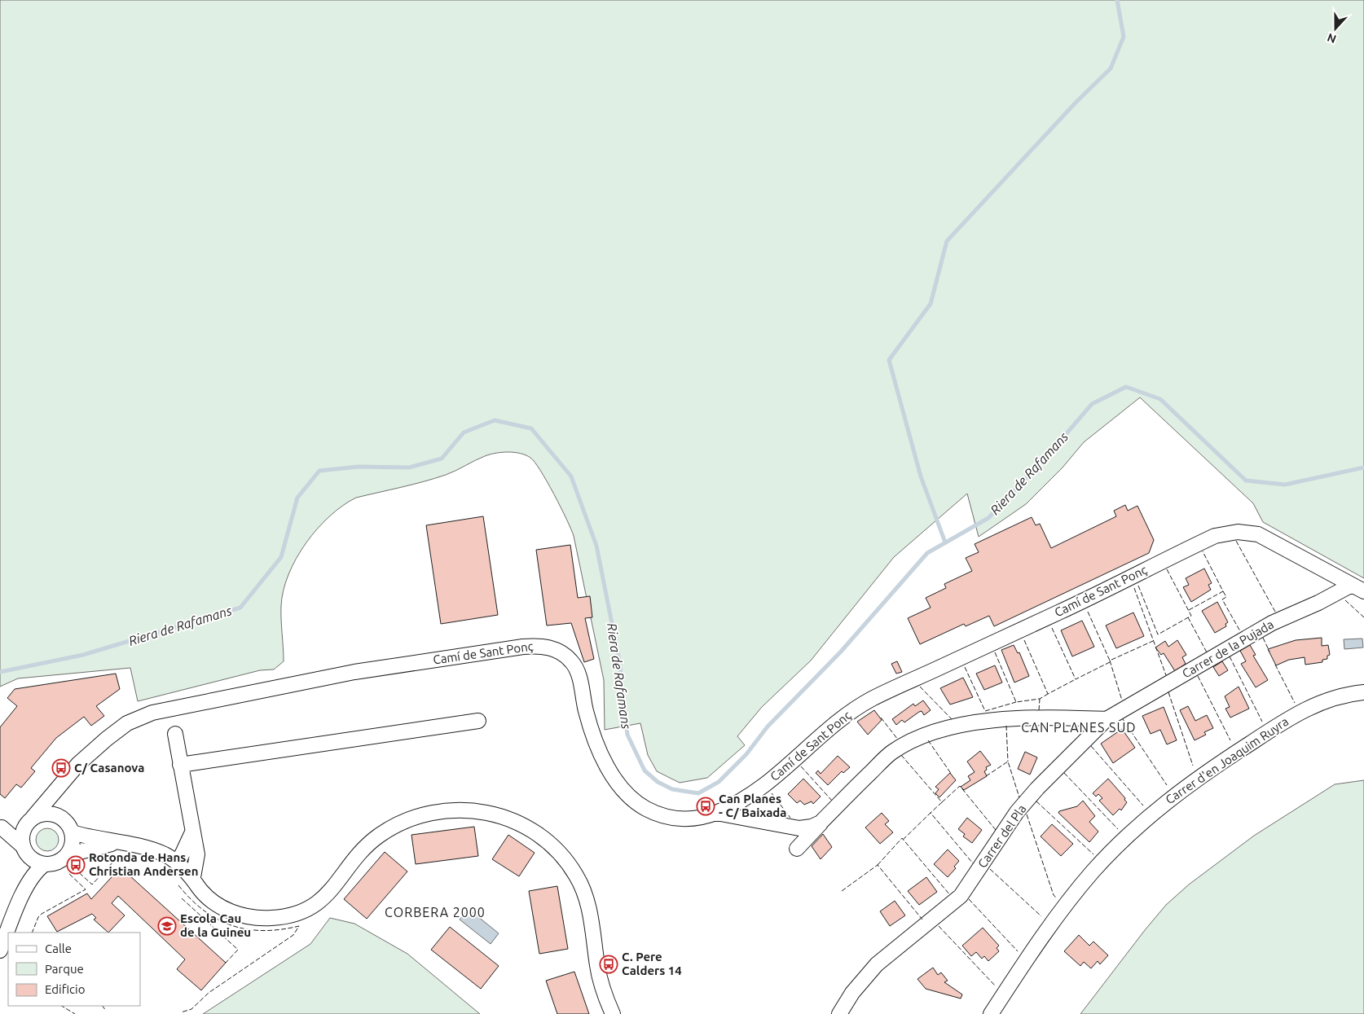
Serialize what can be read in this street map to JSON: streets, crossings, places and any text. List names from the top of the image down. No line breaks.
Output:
{"streets":{"street":["Camí de Sant Ponç","Carrer de la Pujada","Carrer d'en Joaquim Ruyra","Carrer del Pla"]},"crossings":[["Camí de Sant Ponç","Carrer de la Pujada"],["Carrer de la Pujada","Carrer del Pla"]],"districts":["CAN PLANES SUD","CORBERA 2000"],"water":["Riera de Rafamans"],"places":{"bus stop":["C/ Casanova","Can Planes - C/ Baixada","Rotonda de Hans Christian Andersen","C. Pere Calders 14"],"school or university":["Escola Cau de la Guineu"]},"legend":["Calle","Parque","Edificio"],"north":"bottom"}
